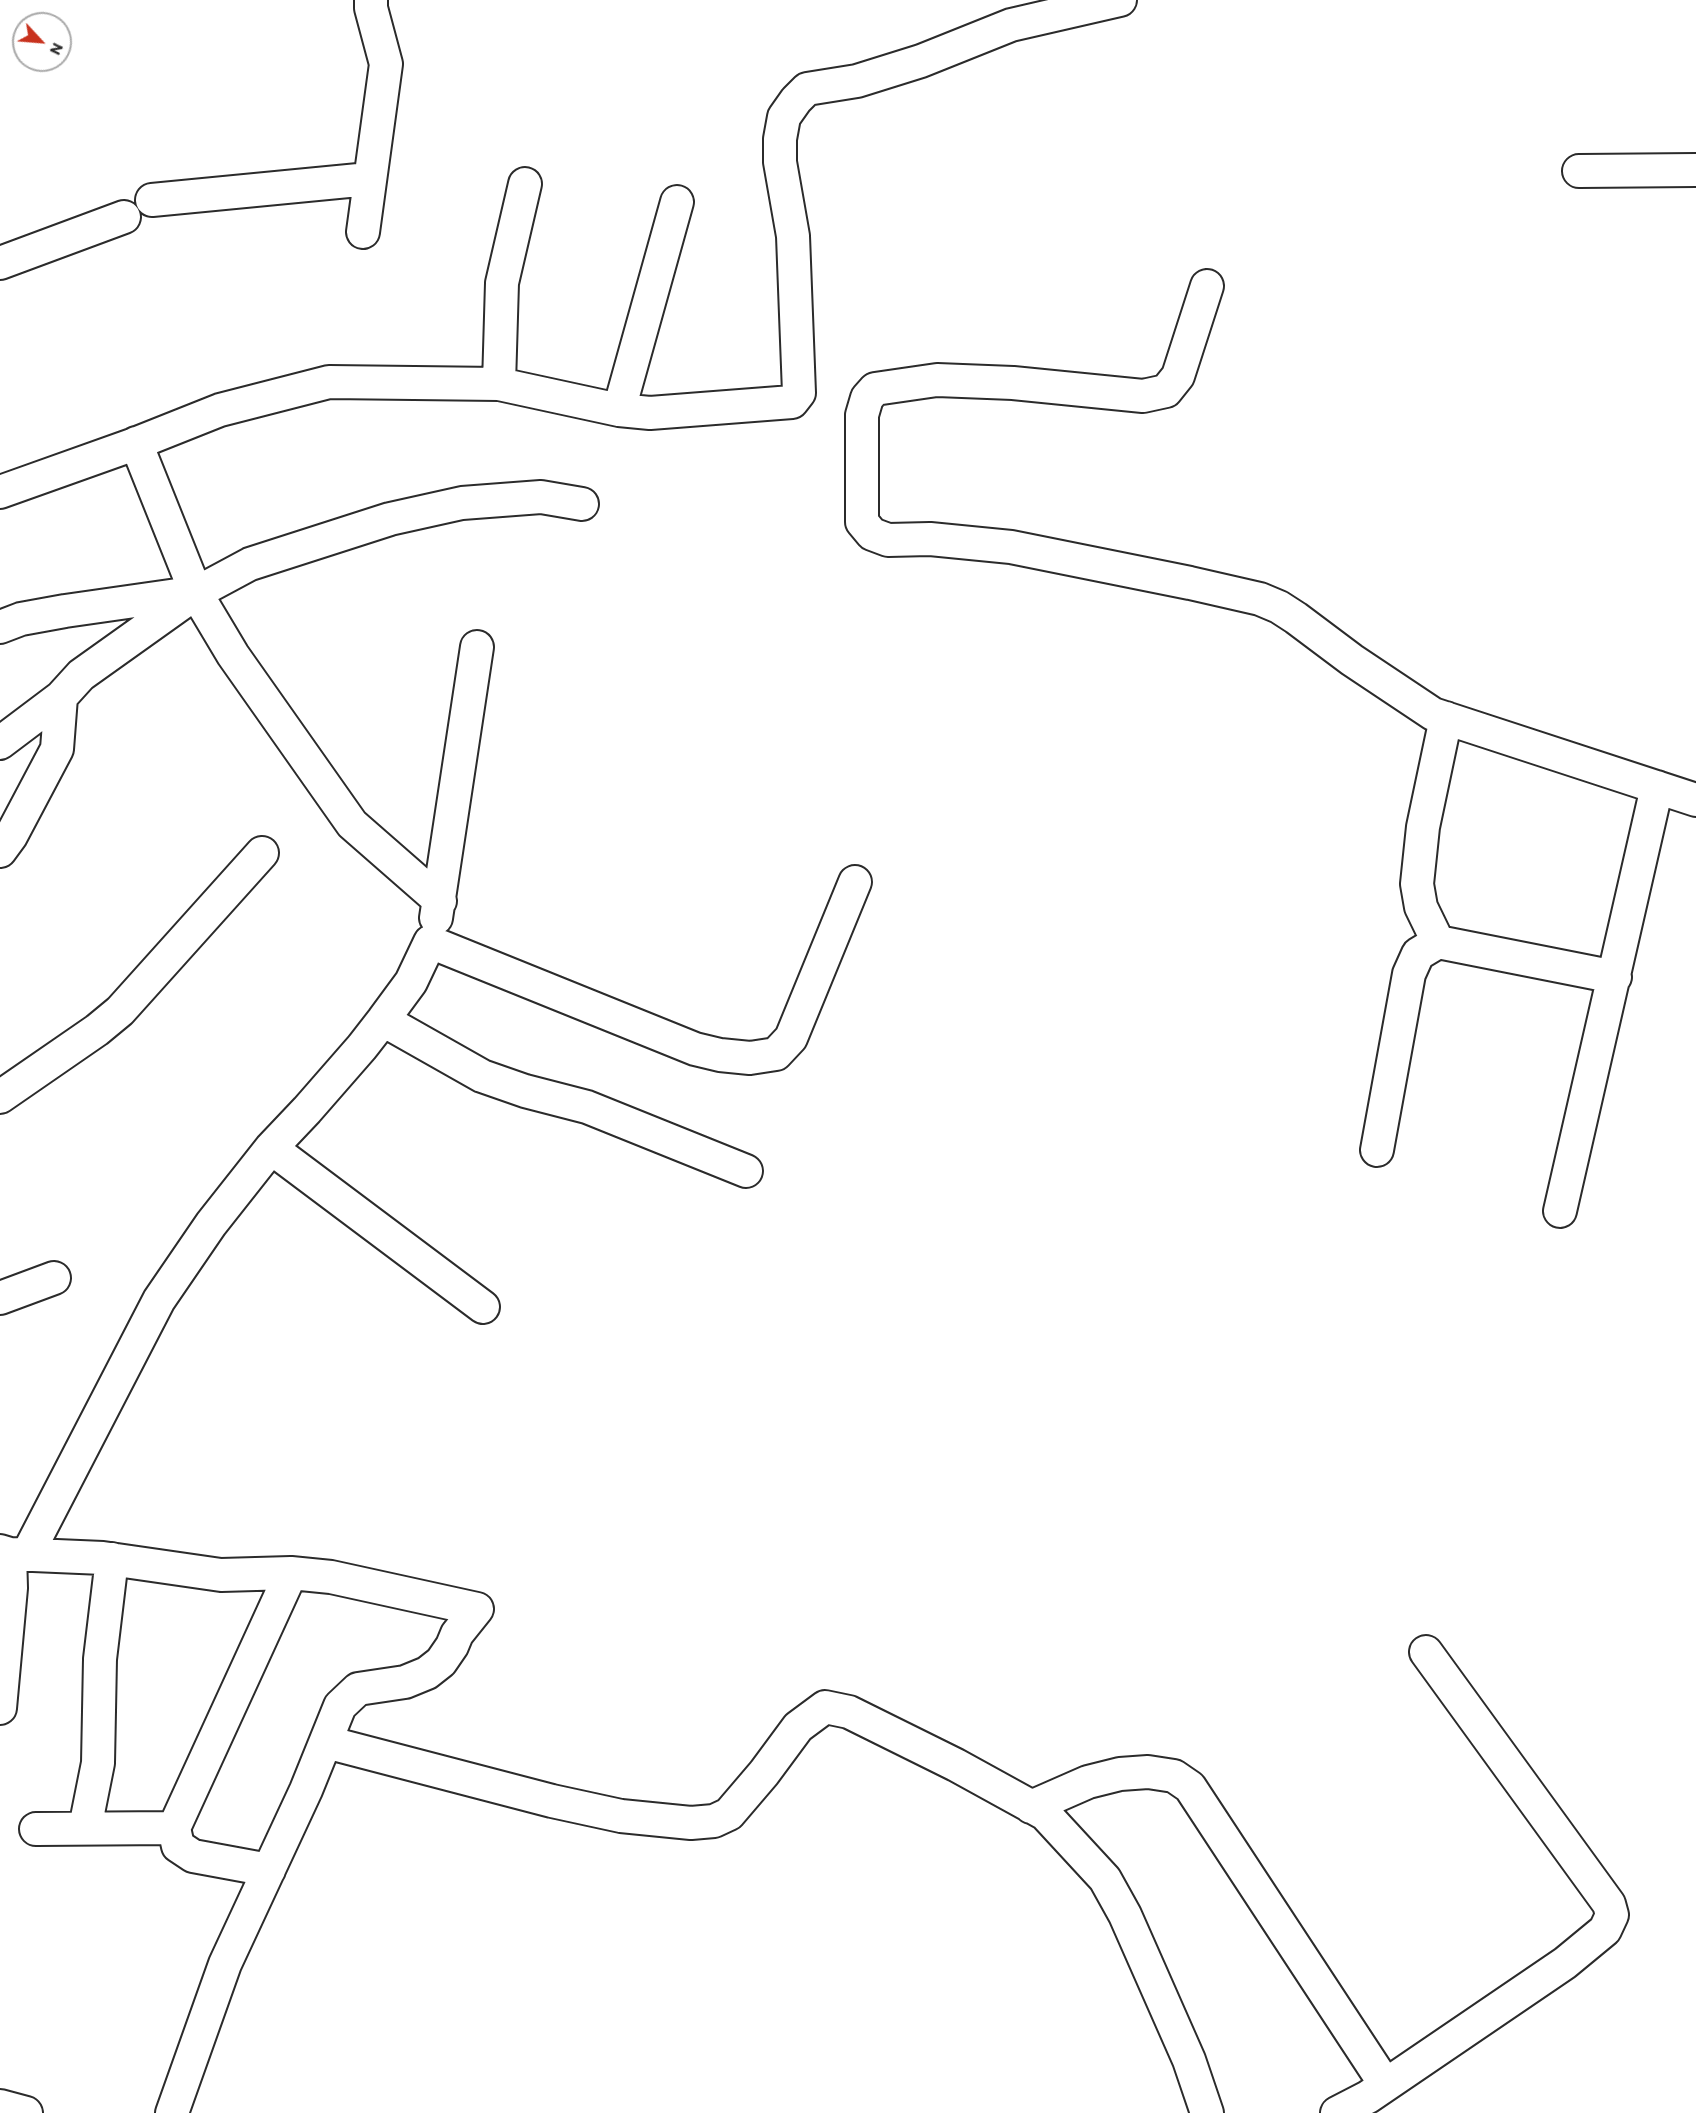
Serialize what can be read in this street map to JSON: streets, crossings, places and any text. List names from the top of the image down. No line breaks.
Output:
{"north":"bottom right"}
